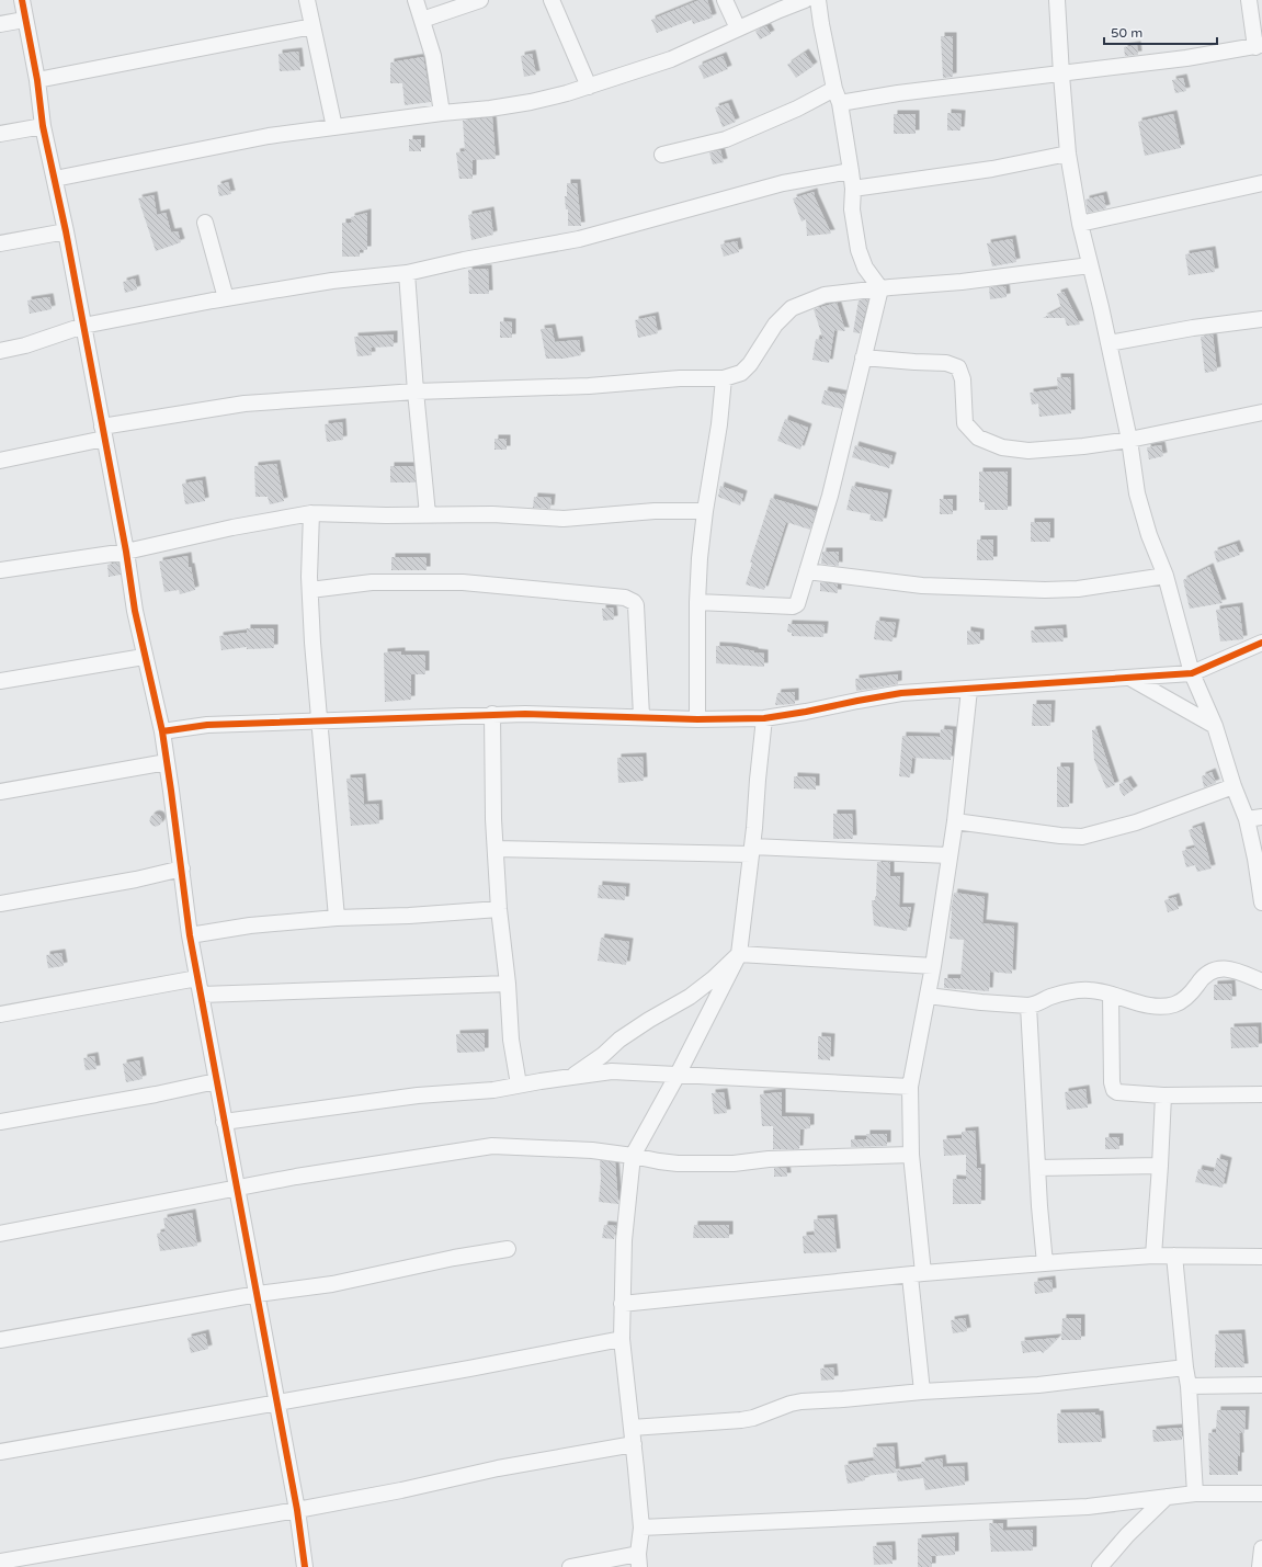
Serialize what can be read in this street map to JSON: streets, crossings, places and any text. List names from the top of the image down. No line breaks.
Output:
{"scale_bar":"50 m"}
